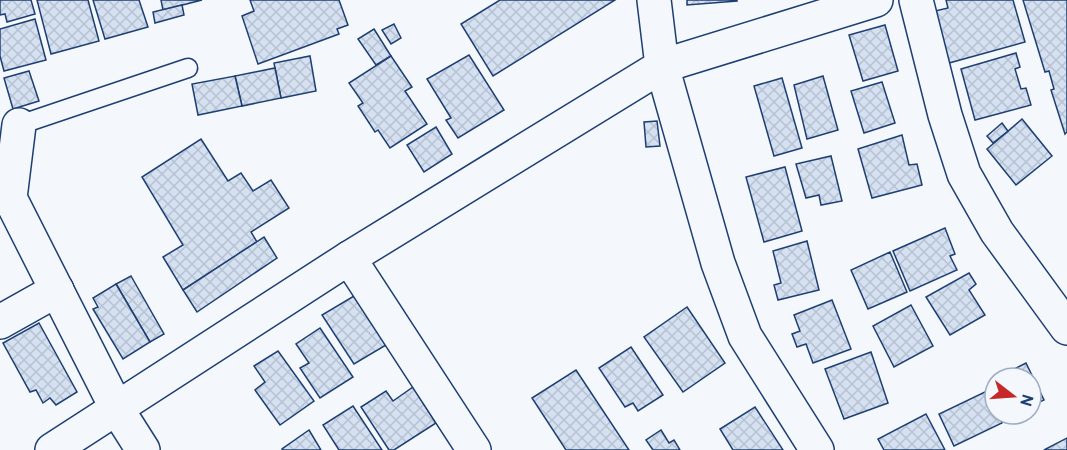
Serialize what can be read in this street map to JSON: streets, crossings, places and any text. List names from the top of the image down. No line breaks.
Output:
{"north":"right"}
